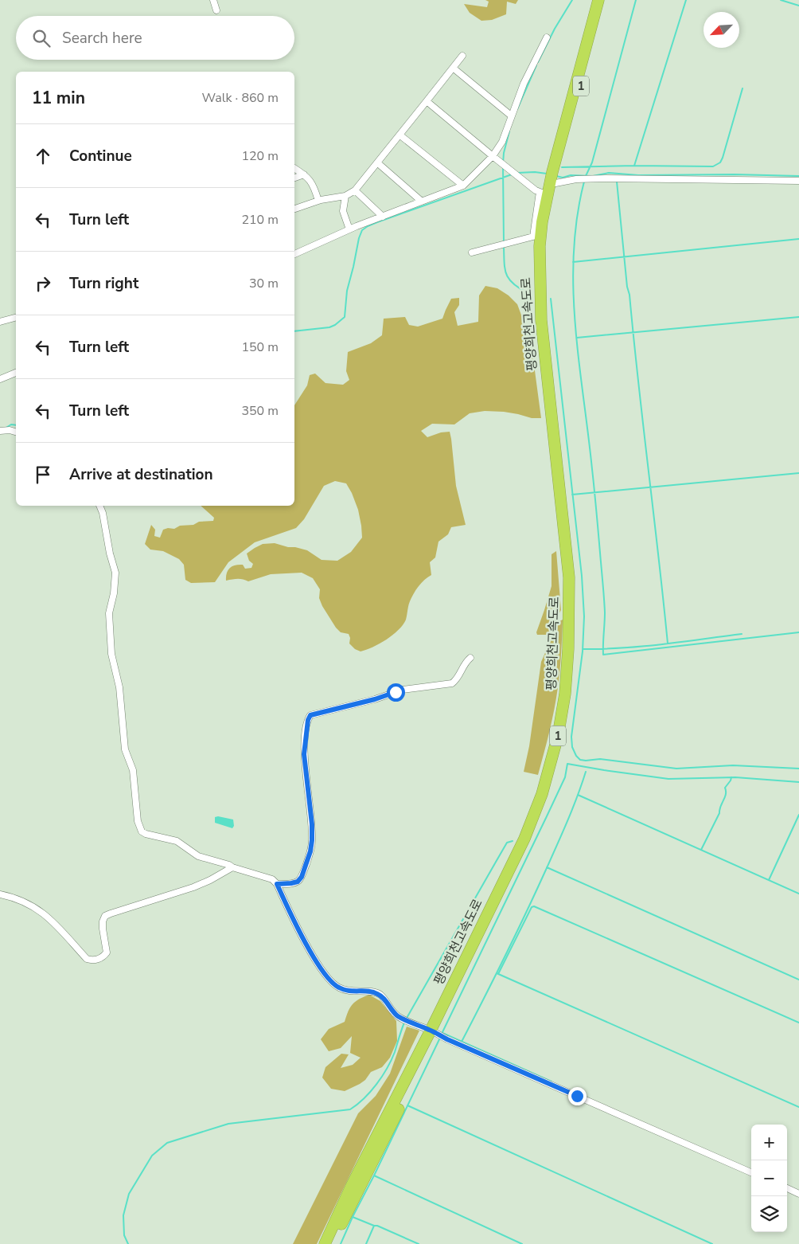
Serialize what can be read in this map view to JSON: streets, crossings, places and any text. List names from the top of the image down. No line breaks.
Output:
{"streets":{"highway":["1","평양희천고속도로"]},"north":"bottom left","page":{"search":"Search here","heading":["11 min","Walk · 860 m"],"list":[["Continue","120 m"],["Turn left","210 m"],["Turn right","30 m"],["Turn left","150 m"],["Turn left","350 m"],"Arrive at destination"],"map_buttons":["+","−"]}}
